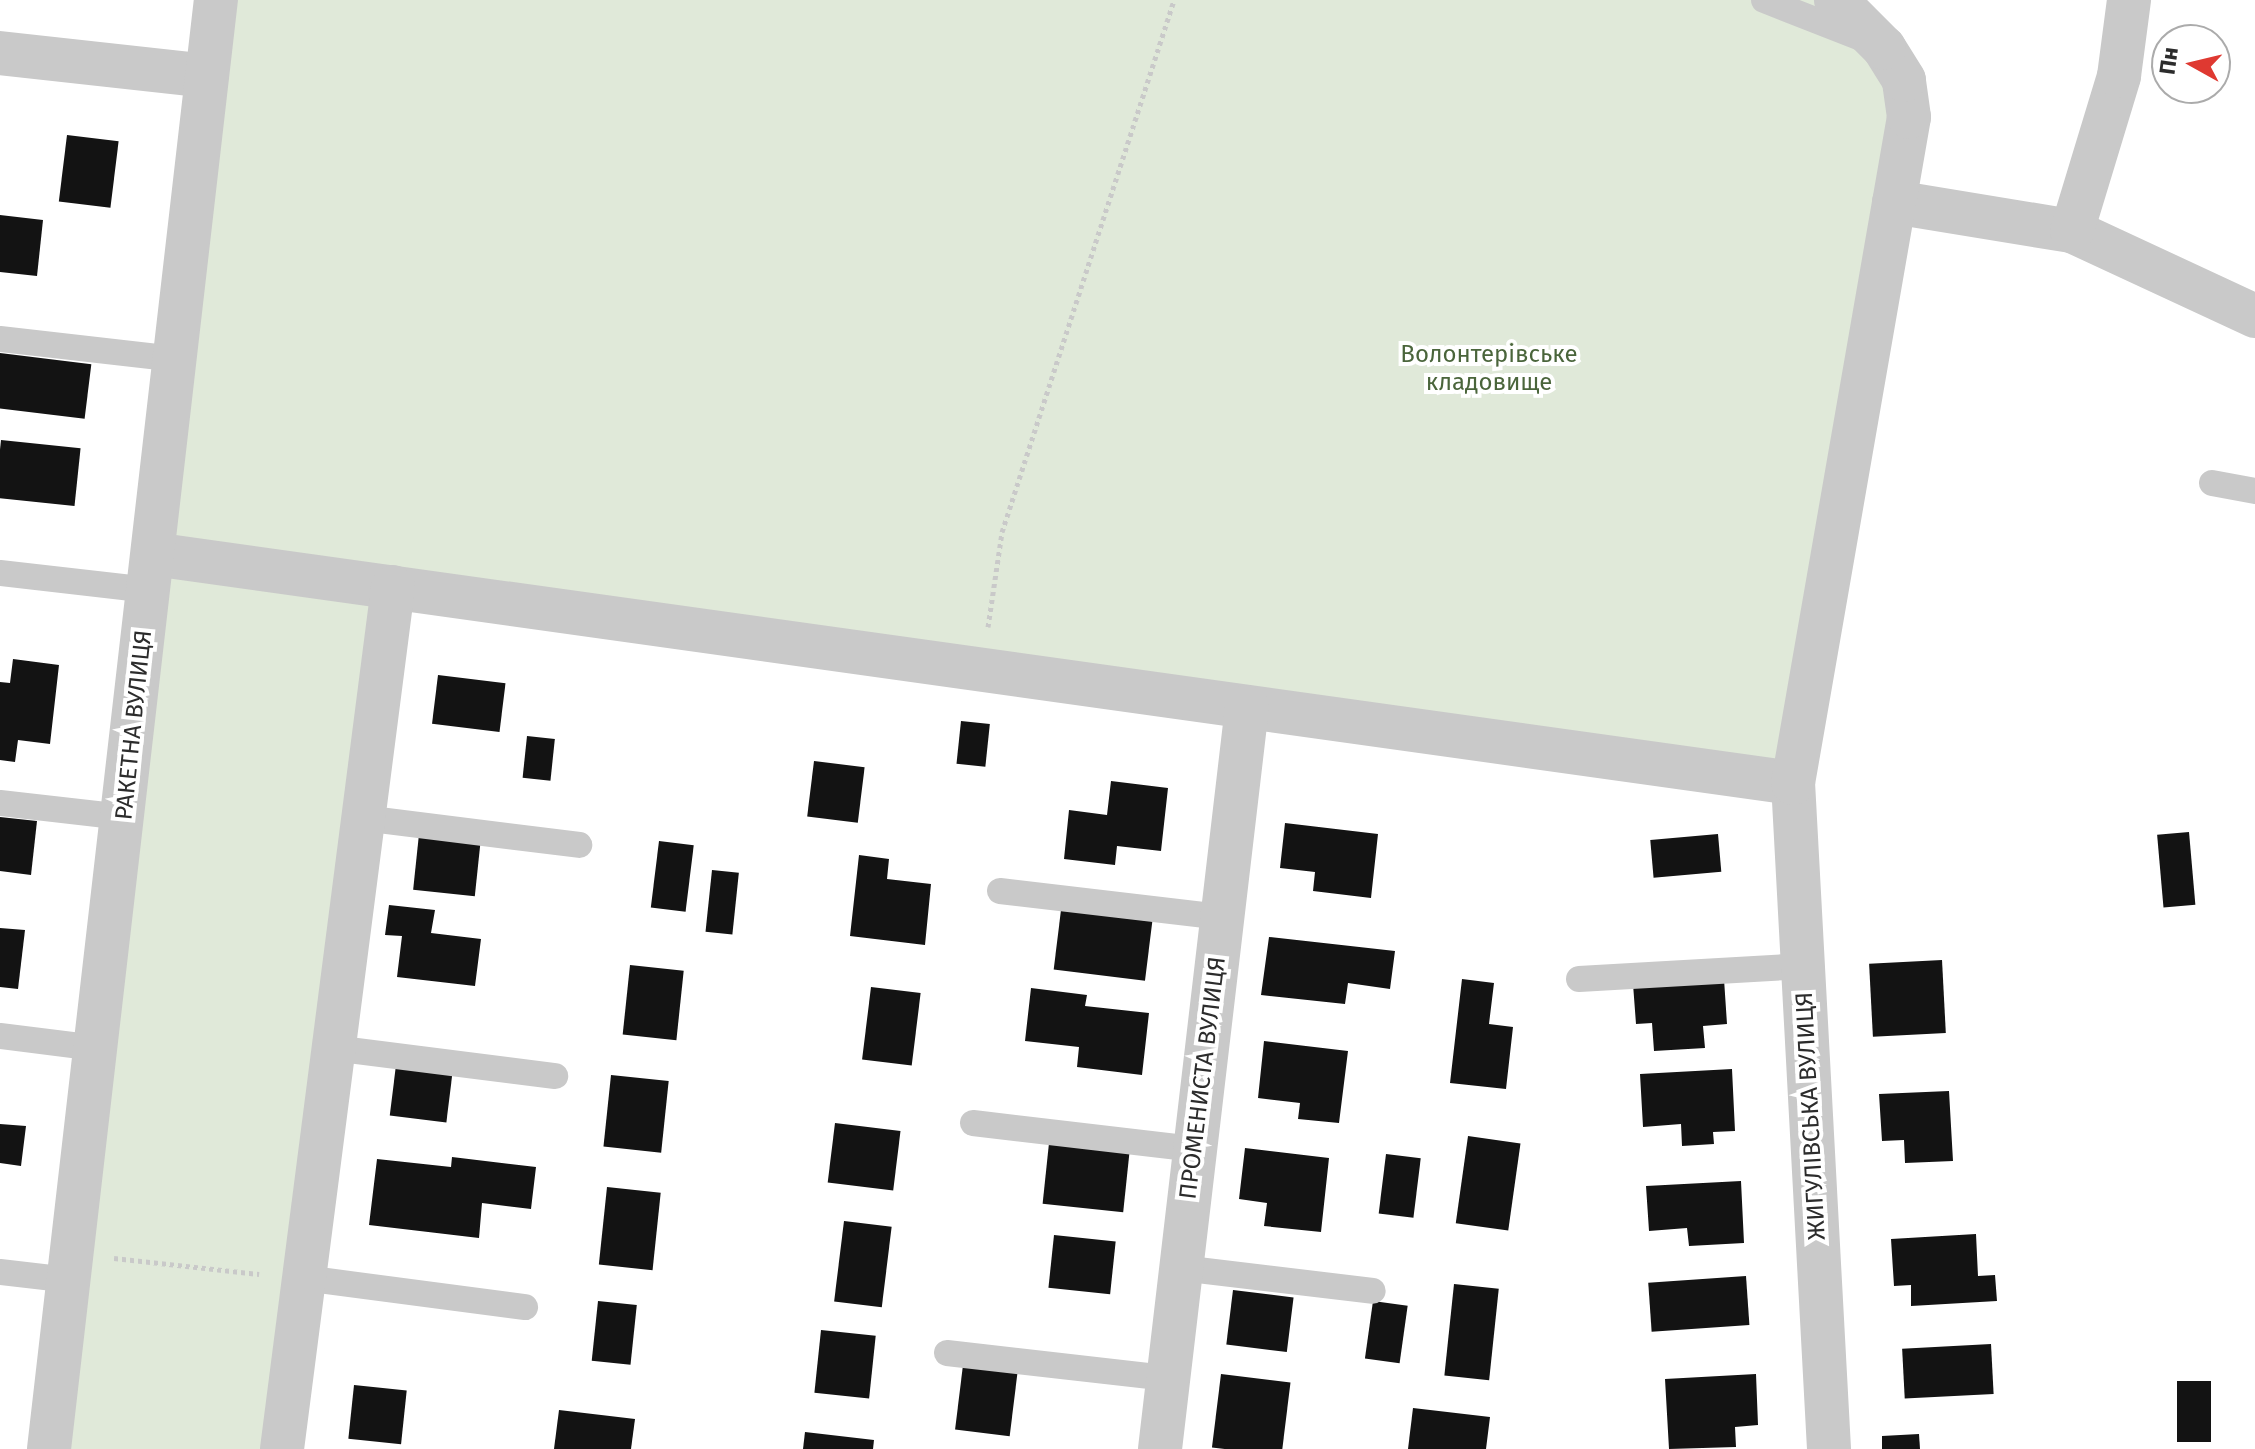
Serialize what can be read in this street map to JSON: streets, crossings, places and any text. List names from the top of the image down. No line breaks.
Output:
{"streets":{"street":["РАКЕТНА ВУЛИЦЯ","ПРОМЕНИСТА ВУЛИЦЯ","ЖИГУЛІВСЬКА ВУЛИЦЯ"]},"parks":["Волонтерівське кладовище"],"north":"left"}
